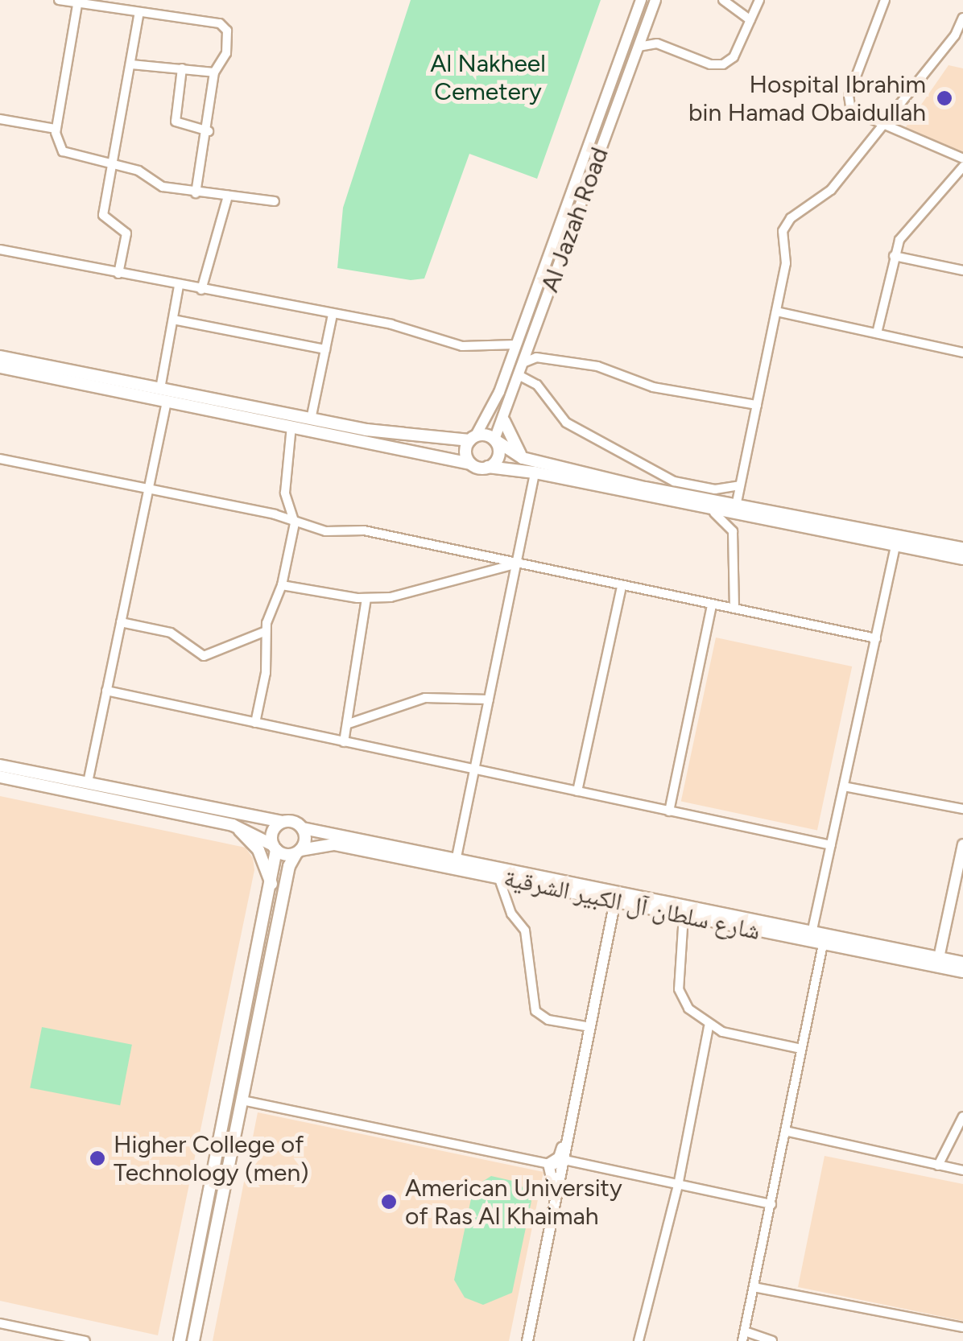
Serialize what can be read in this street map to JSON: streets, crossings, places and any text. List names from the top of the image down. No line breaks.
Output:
{"streets":{"main road":["شارع سلطان آل الكبير الشرقية"],"street":["Al Jazah Road"]},"parks":["Al Nakheel Cemetery"],"places":["Hospital Ibrahim bin Hamad Obaidullah","Higher College of Technology (men)","American University of Ras Al Khaimah"]}
